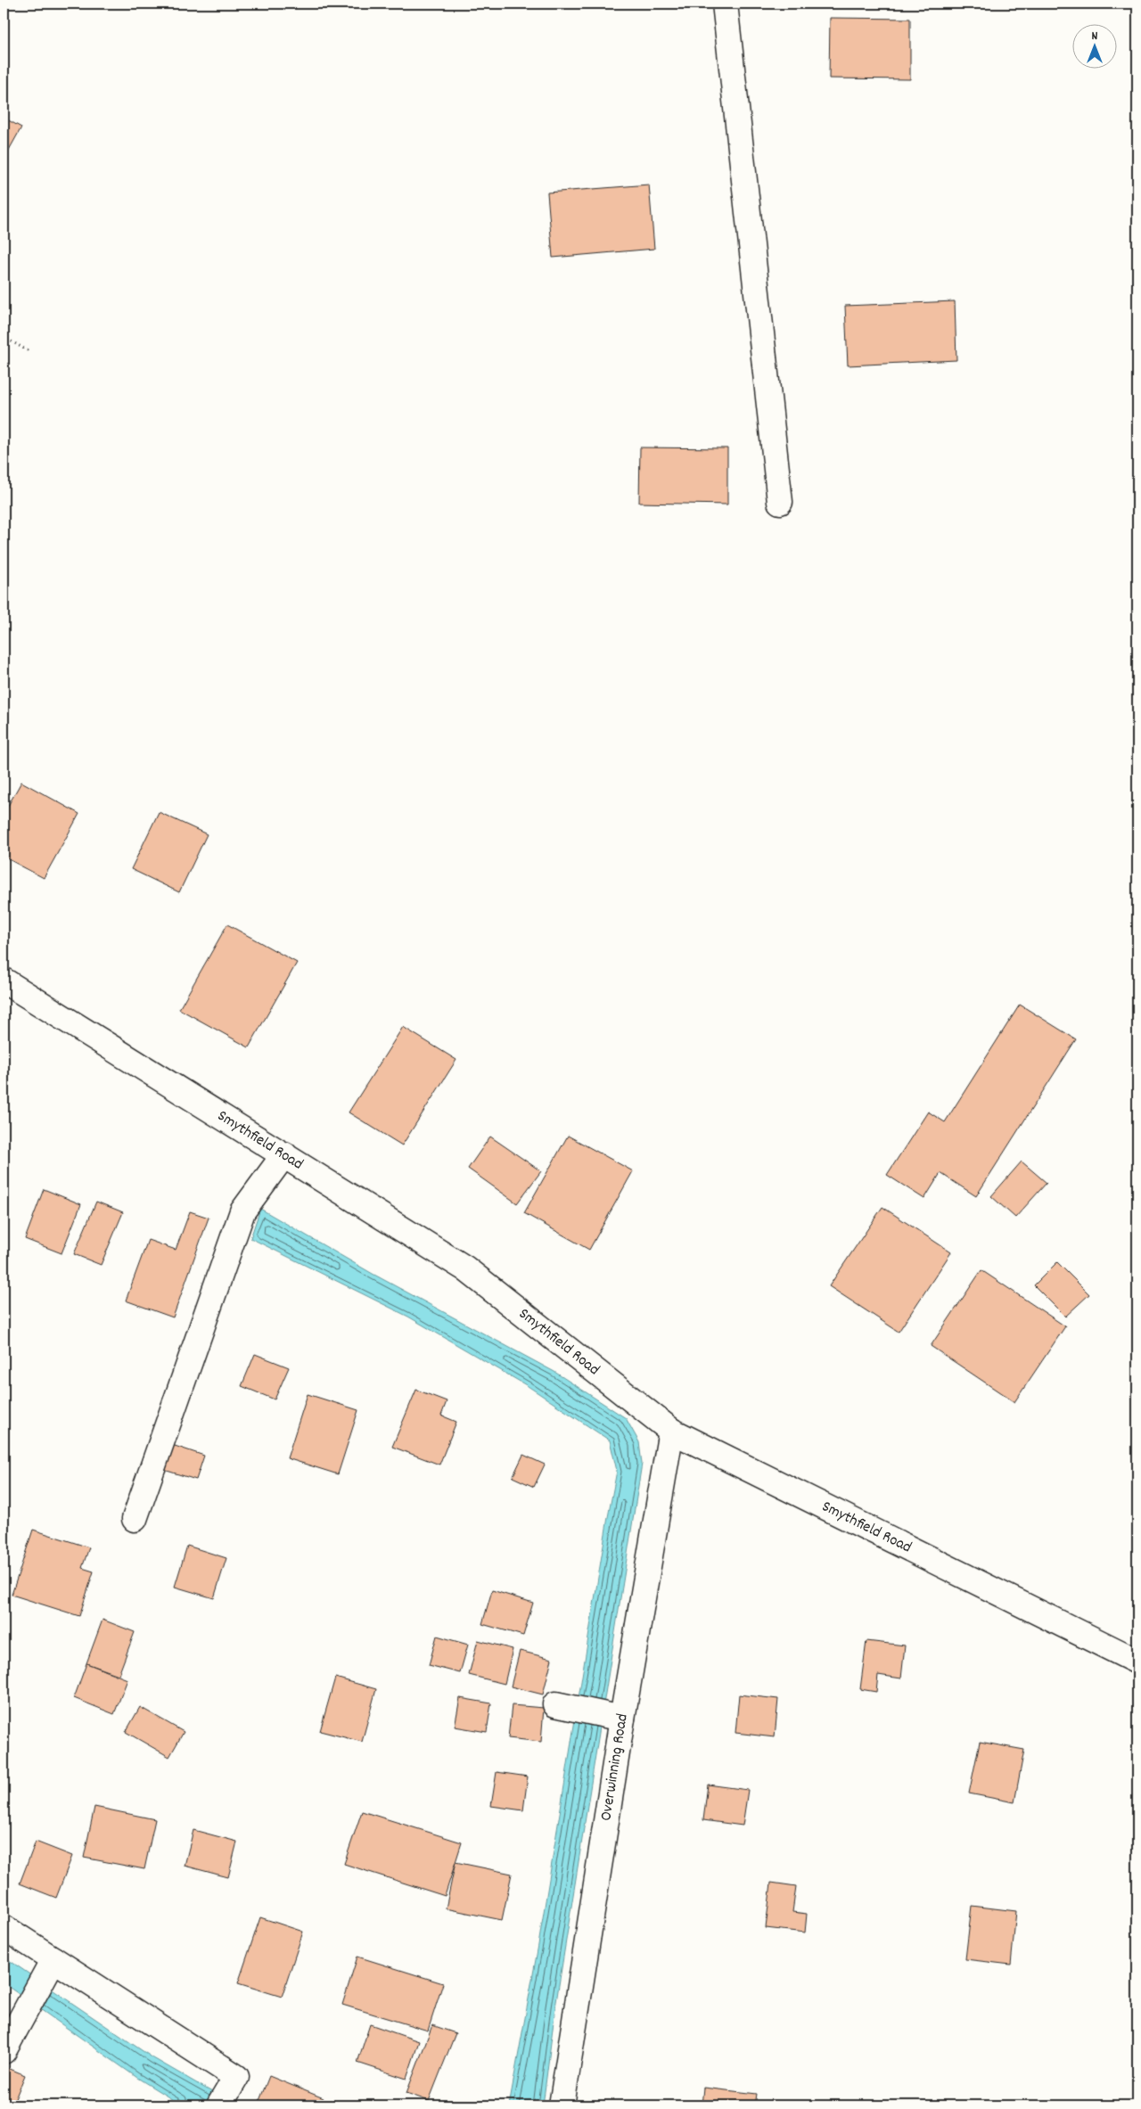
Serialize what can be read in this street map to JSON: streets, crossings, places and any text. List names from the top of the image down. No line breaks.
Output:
{"streets":{"street":["Smythfield Road","Overwinning Road"]},"crossings":[["Smythfield Road","Overwinning Road"]],"north":"top"}
